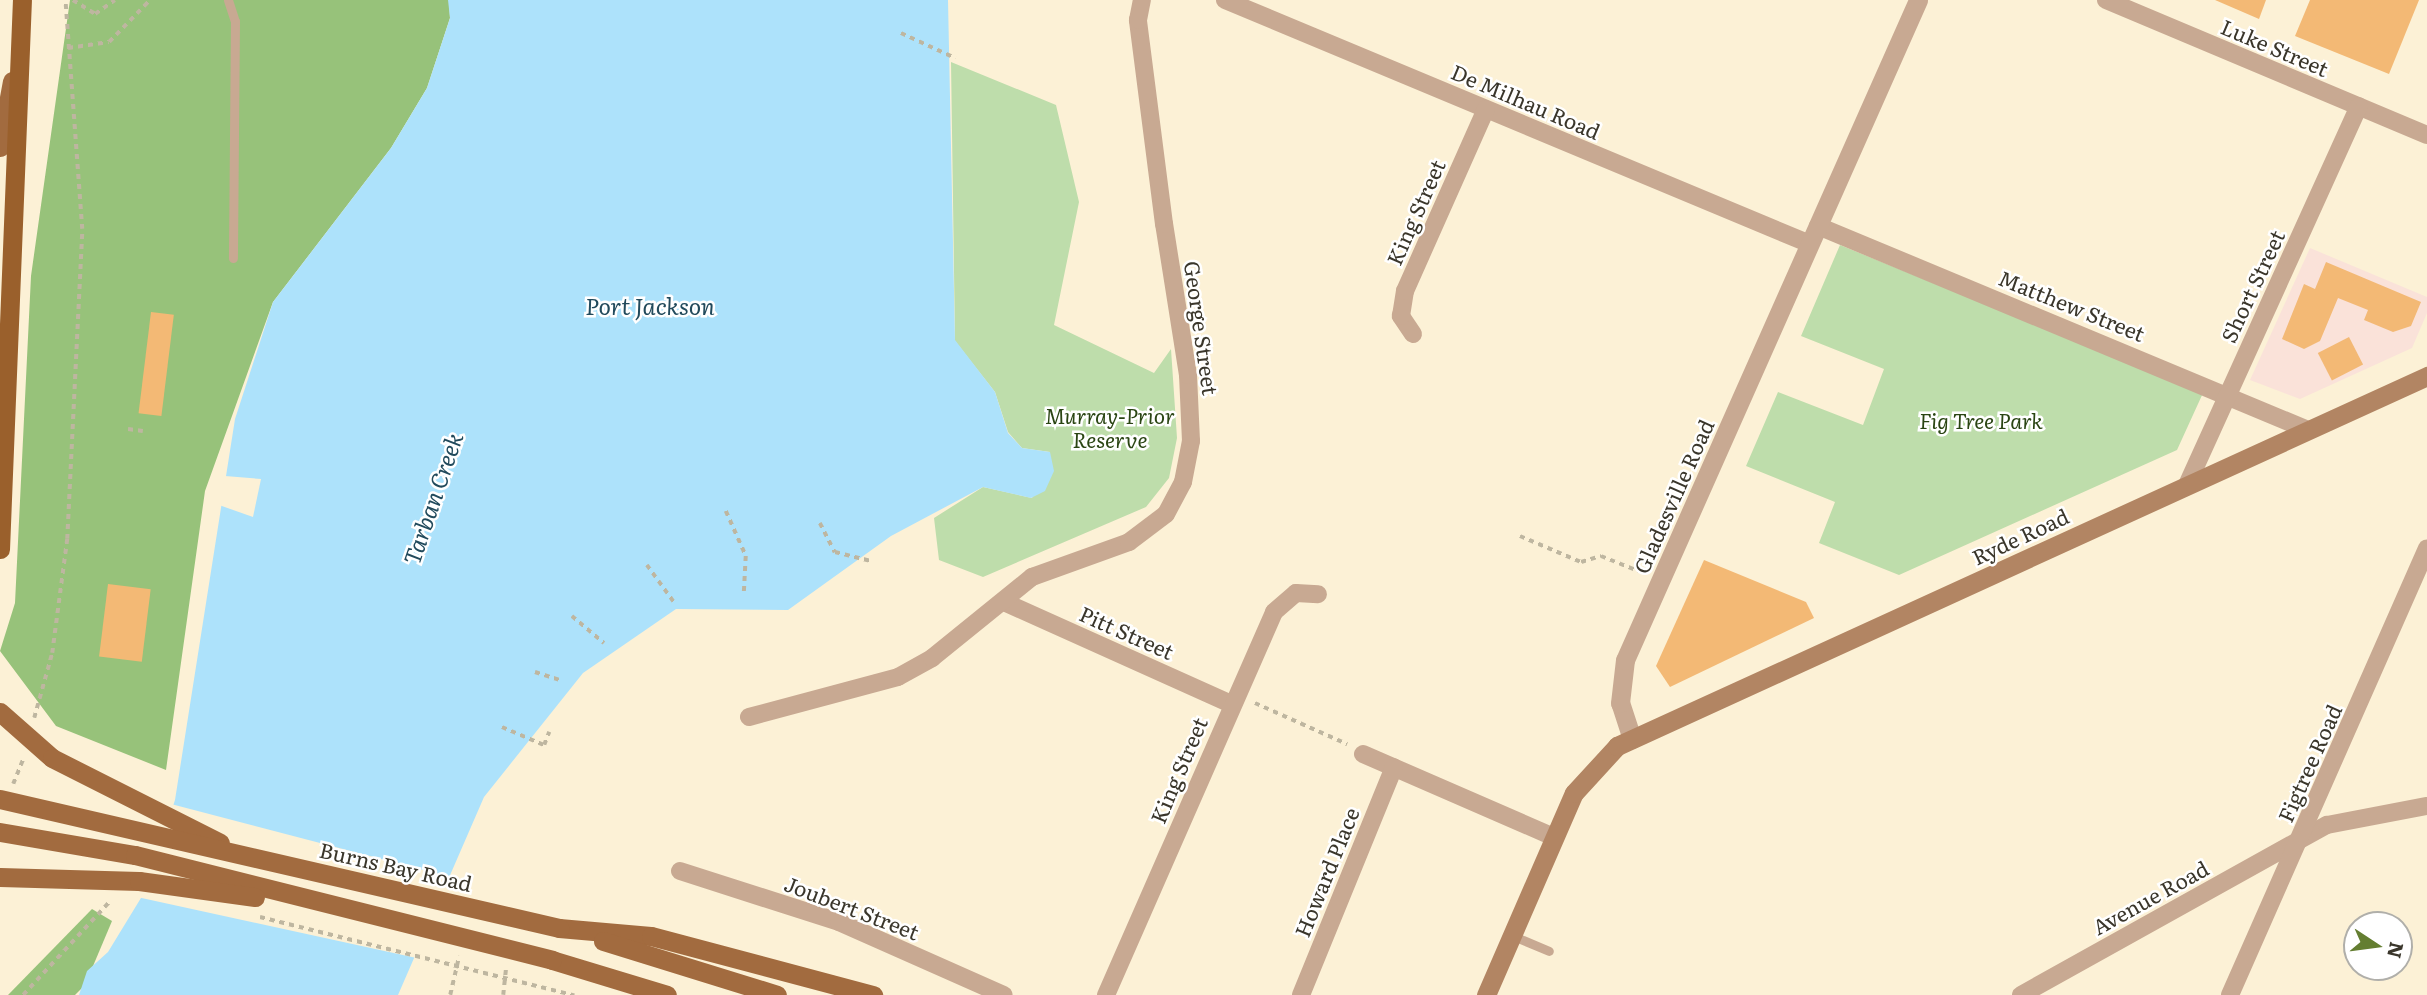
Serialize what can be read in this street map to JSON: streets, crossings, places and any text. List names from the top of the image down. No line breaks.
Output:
{"streets":{"main road":["Ryde Road","Burns Bay Road"],"street":["Luke Street","De Milhau Road","King Street","Short Street","Matthew Street","George Street","Gladesville Road","Pitt Street","Figtree Road","Howard Place","Avenue Road","Joubert Street"]},"crossings":[["Luke Street","Short Street"],["De Milhau Road","King Street"],["De Milhau Road","Matthew Street"],["De Milhau Road","Gladesville Road"],["King Street","Pitt Street"],["Short Street","Matthew Street"],["Short Street","Ryde Road"],["Matthew Street","Gladesville Road"],["Matthew Street","Ryde Road"],["George Street","Pitt Street"],["Gladesville Road","Ryde Road"],["Figtree Road","Avenue Road"]],"water":["Port Jackson","Tarban Creek"],"parks":["Murray-Prior Reserve","Fig Tree Park"],"north":"right"}
